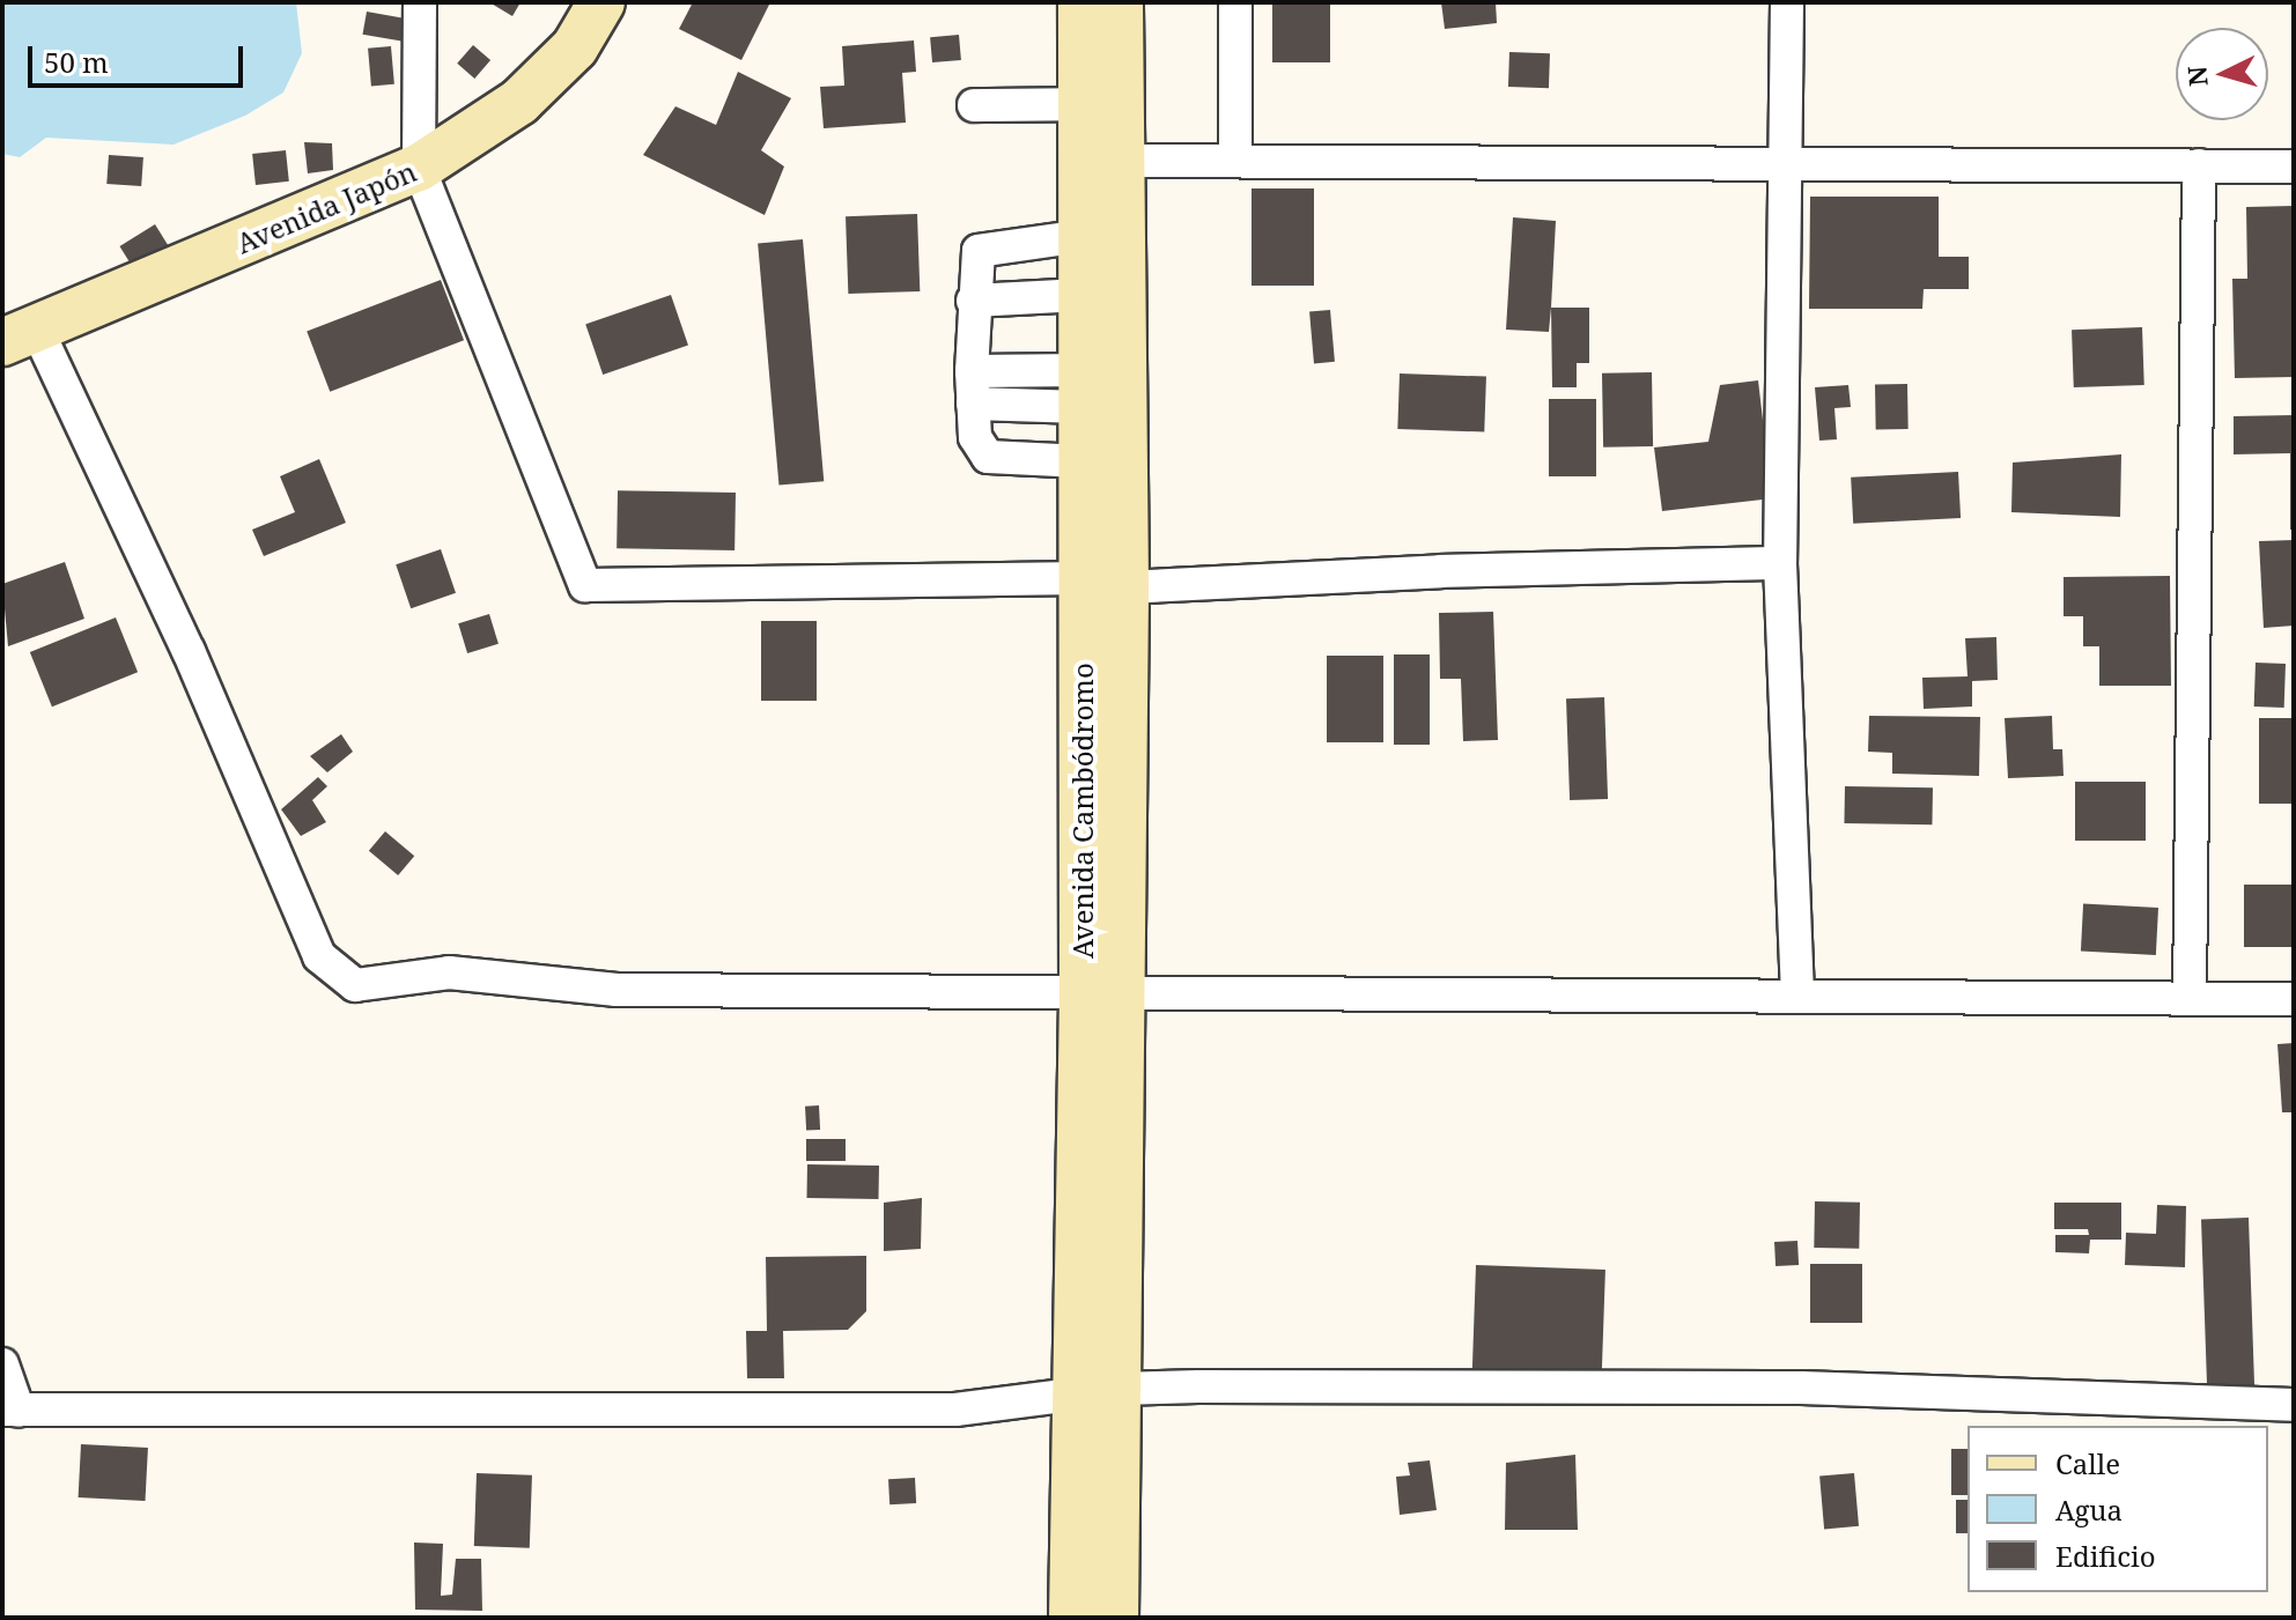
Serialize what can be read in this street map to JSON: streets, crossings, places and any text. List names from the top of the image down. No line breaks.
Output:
{"streets":{"street":["Avenida Japón","Avenida Cambódromo"]},"legend":["Calle","Agua","Edificio"],"scale_bar":"50 m","north":"left"}
